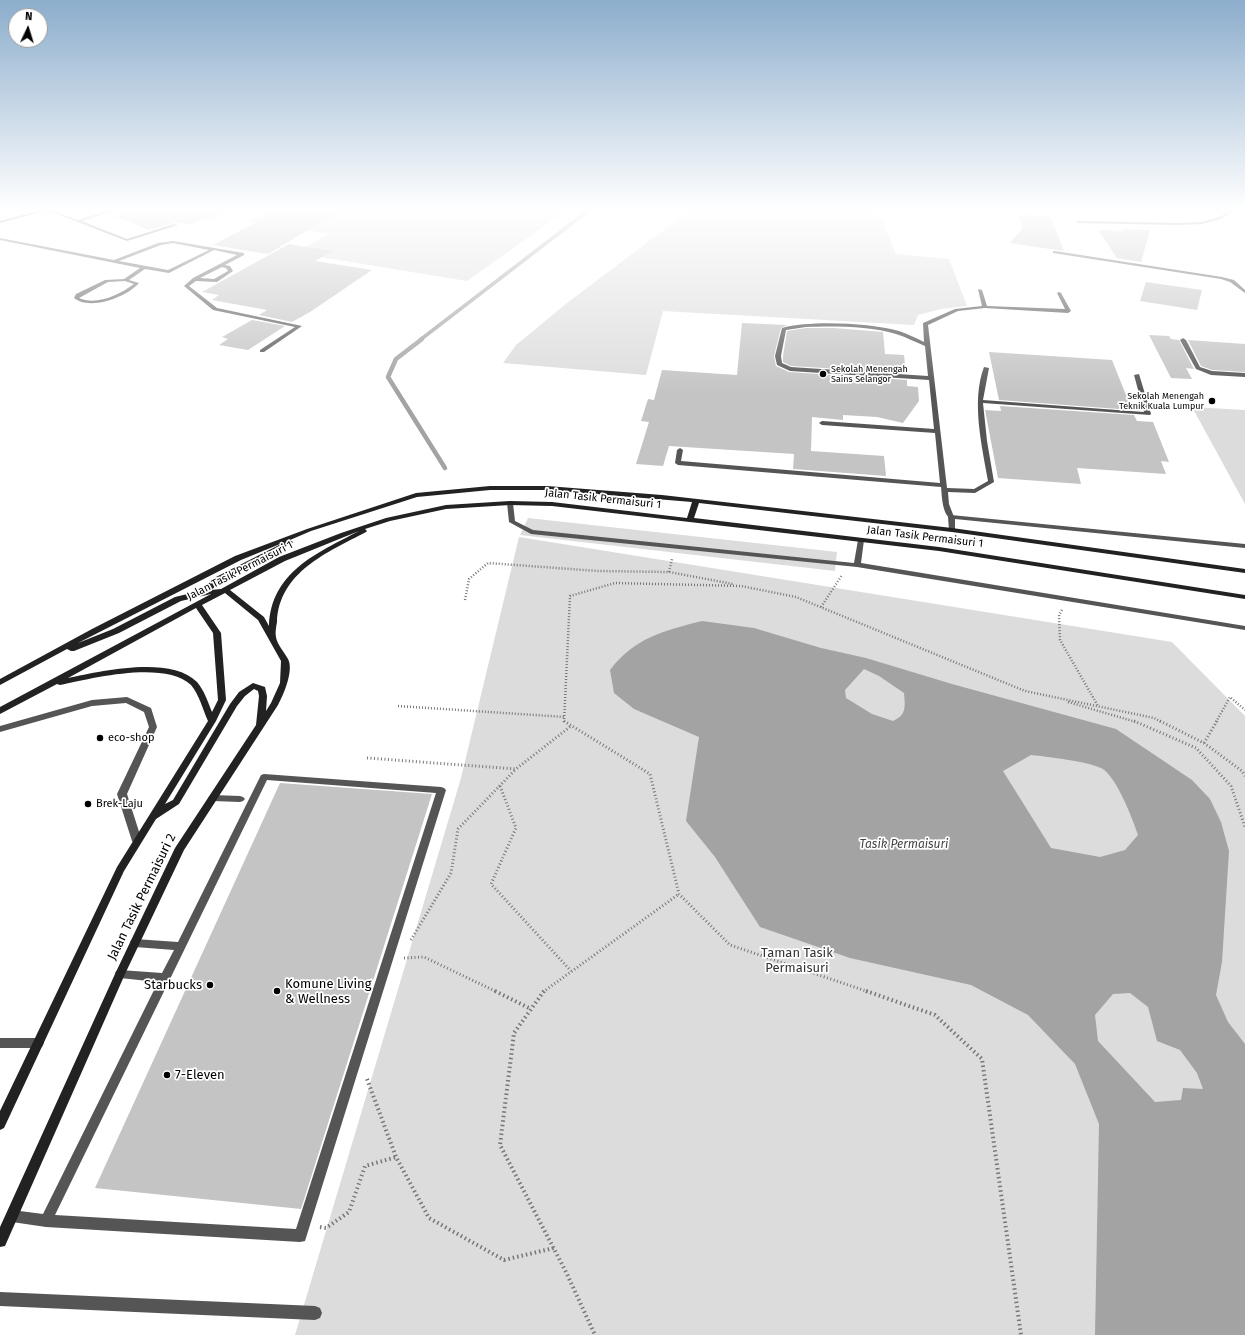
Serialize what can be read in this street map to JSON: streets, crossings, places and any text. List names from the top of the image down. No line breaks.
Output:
{"streets":{"main road":["Jalan Tasik Permaisuri 1","Jalan Tasik Permaisuri 2"]},"crossings":[["Jalan Tasik Permaisuri 1","Jalan Tasik Permaisuri 2"]],"water":["Tasik Permaisuri"],"parks":["Taman Tasik Permaisuri"],"places":["Sekolah Menengah Sains Selangor","Sekolah Menengah Teknik Kuala Lumpur","eco-shop","Brek-Laju","Starbucks","Komune Living & Wellness","7-Eleven"],"north":"top"}
